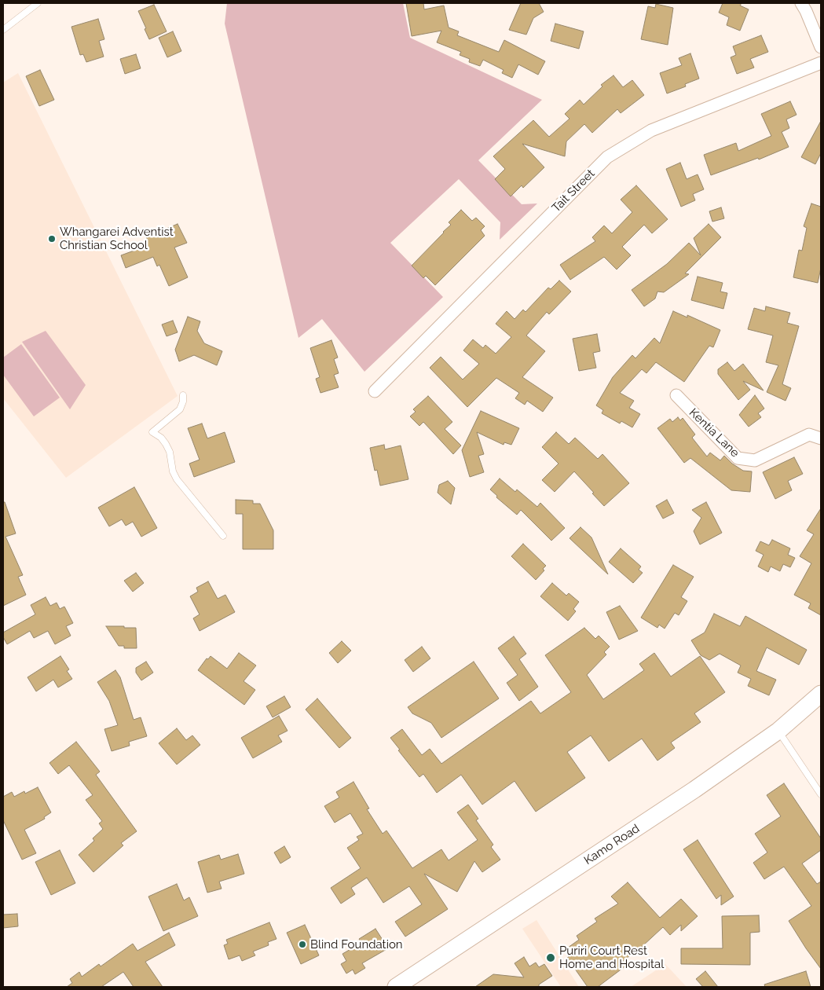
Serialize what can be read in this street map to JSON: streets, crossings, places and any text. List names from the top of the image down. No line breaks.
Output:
{"streets":{"main road":["Kamo Road"],"street":["Tait Street","Kentia Lane"]},"places":["Whangarei Adventist Christian School","Blind Foundation","Puriri Court Rest Home and Hospital"]}
